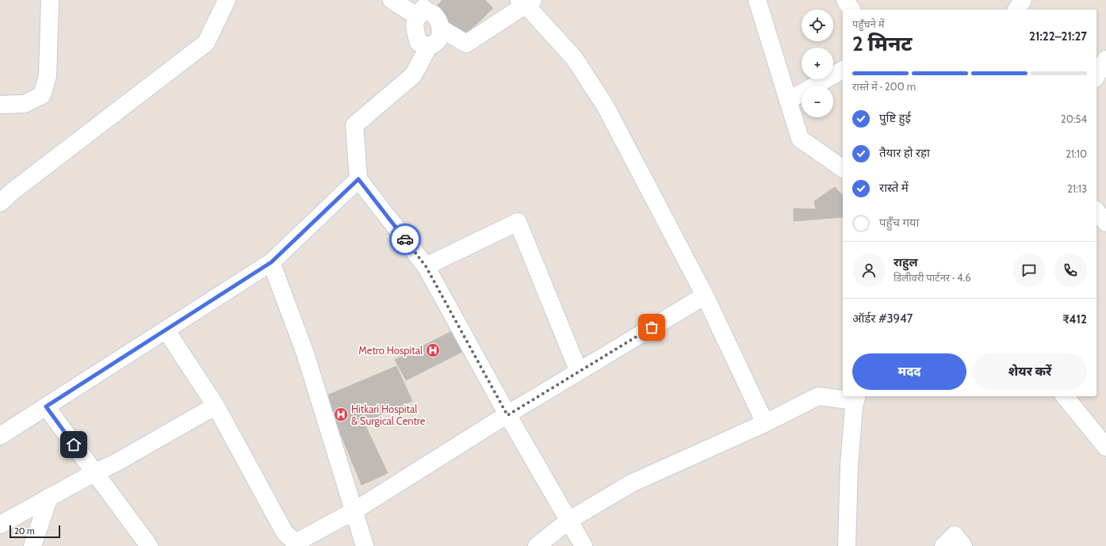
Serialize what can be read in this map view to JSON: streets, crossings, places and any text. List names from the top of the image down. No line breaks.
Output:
{"places":{"hospital":["Metro Hospital","Hitkari Hospital & Surgical Centre"]},"scale_bar":"20 m","page":{"map_buttons":["+","−"],"heading":["2 मिनट","पहुँचने में","21:22–21:27"],"panel":["राहुल","डिलीवरी पार्टनर · 4.6","ऑर्डर #3947","₹412"],"bar":"रास्ते में · 200 m","list":[["पुष्टि हुई","20:54"],["तैयार हो रहा","21:10"],["रास्ते में","21:13"],"पहुँच गया"],"buttons":["मदद","शेयर करें"],"scale":"20 m"}}
